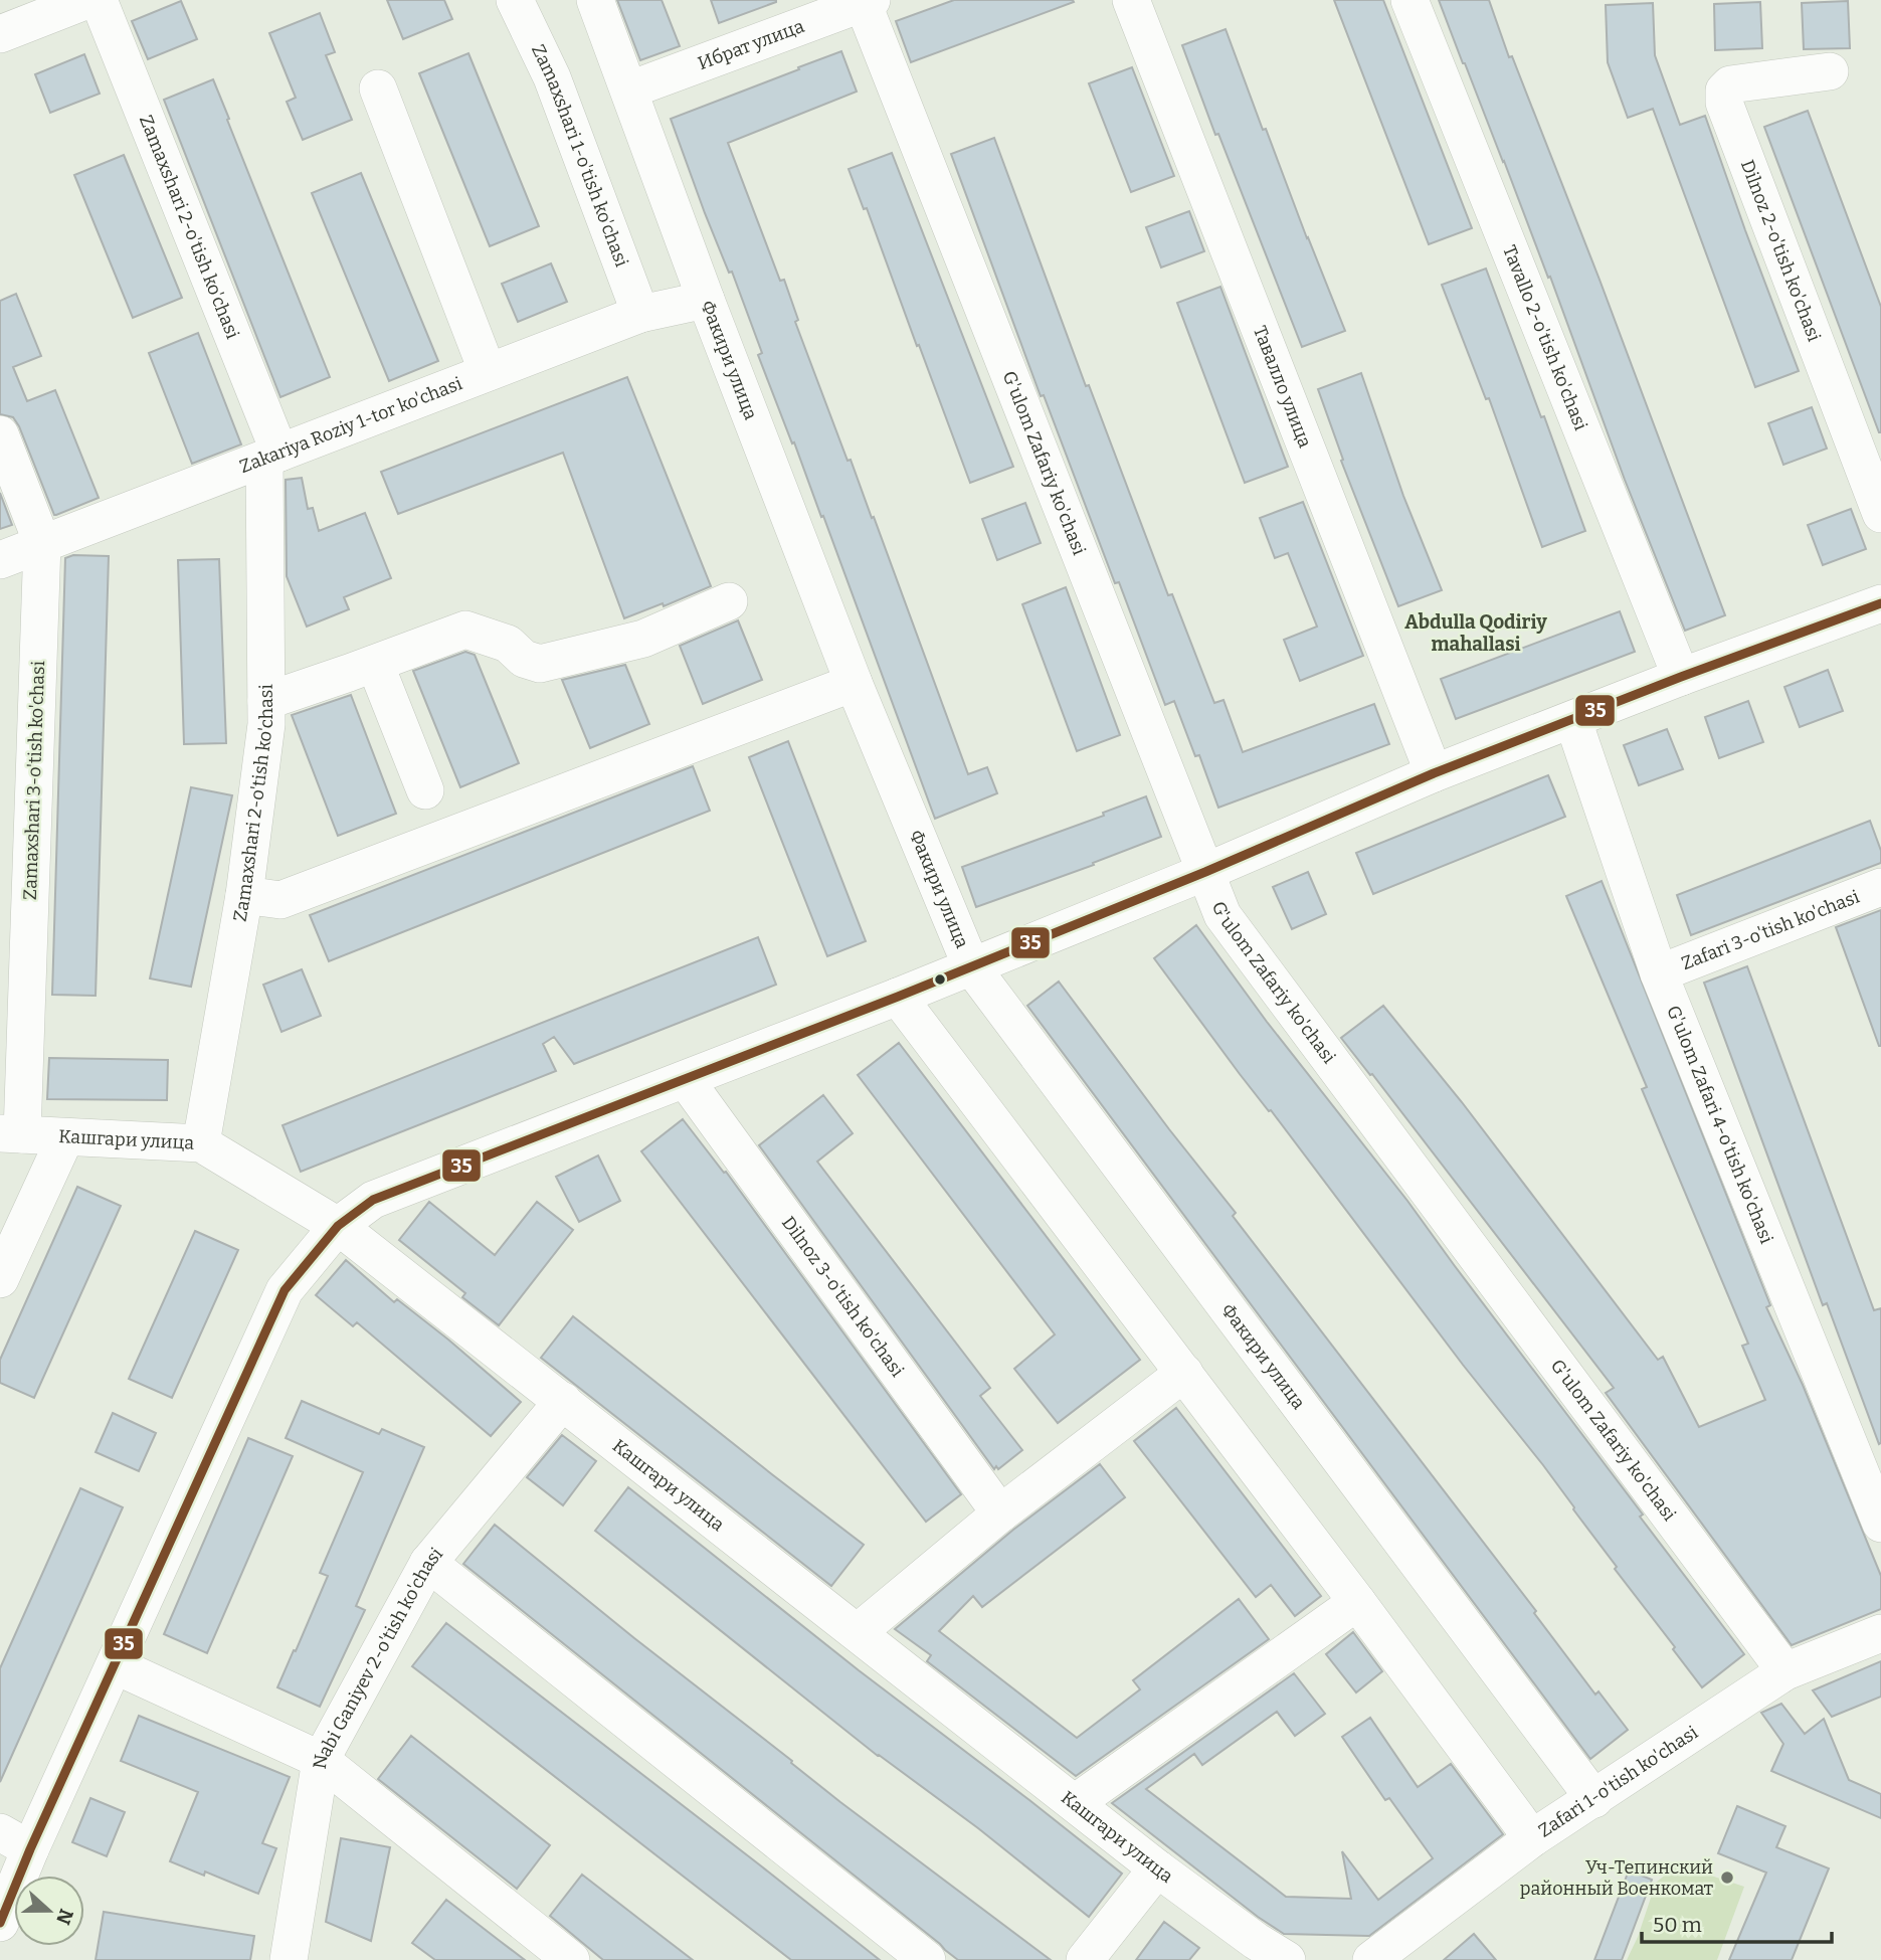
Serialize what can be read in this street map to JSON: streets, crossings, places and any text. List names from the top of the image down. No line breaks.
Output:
{"streets":{"street":["Ибрат улица","Zamaxshari 1-o'tish ko'chasi","Zamaxshari 2-o'tish ko'chasi","Dilnoz 2-o'tish ko'chasi","Tavallo 2-o'tish ko'chasi","Факири улица","Тавалло улица","Zakariya Roziy 1-tor ko'chasi","G'ulom Zafariy ko'chasi","Zamaxshari 3-o'tish ko'chasi","Zafari 3-o'tish ko'chasi","G'ulom Zafari 4-o'tish ko'chasi","Кашгари улица","Dilnoz 3-o'tish ko'chasi","Nabi Ganiyev 2-o'tish ko'chasi","Zafari 1-o'tish ko'chasi"]},"crossings":[["Ибрат улица","Факири улица"],["Ибрат улица","G'ulom Zafariy ko'chasi"],["Zamaxshari 1-o'tish ko'chasi","Zakariya Roziy 1-tor ko'chasi"],["Zamaxshari 2-o'tish ko'chasi","Zakariya Roziy 1-tor ko'chasi"],["Zamaxshari 2-o'tish ko'chasi","Кашгари улица"],["Факири улица","Zakariya Roziy 1-tor ko'chasi"],["Факири улица","Zafari 1-o'tish ko'chasi"],["Zakariya Roziy 1-tor ko'chasi","Zamaxshari 3-o'tish ko'chasi"],["G'ulom Zafariy ko'chasi","Zafari 1-o'tish ko'chasi"],["Zamaxshari 3-o'tish ko'chasi","Кашгари улица"],["Zafari 3-o'tish ko'chasi","G'ulom Zafari 4-o'tish ko'chasi"],["Кашгари улица","Nabi Ganiyev 2-o'tish ko'chasi"]],"districts":["Abdulla Qodiriy mahallasi"],"places":["Уч-Тепинский районный Военкомат"],"lines":["transit line 35"],"scale_bar":"50 m","north":"right"}
